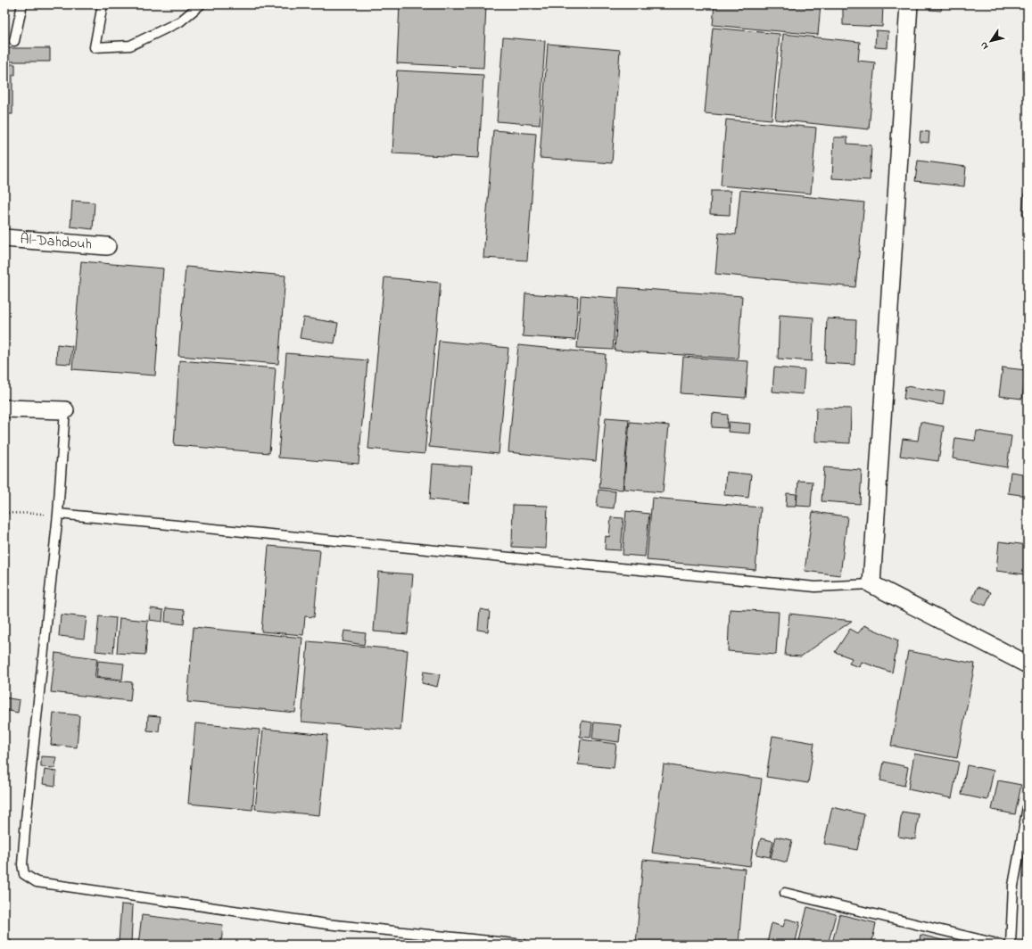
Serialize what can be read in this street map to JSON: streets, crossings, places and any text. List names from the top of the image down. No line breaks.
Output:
{"streets":{"street":["Al-Dahdouh"]},"north":"bottom left"}
